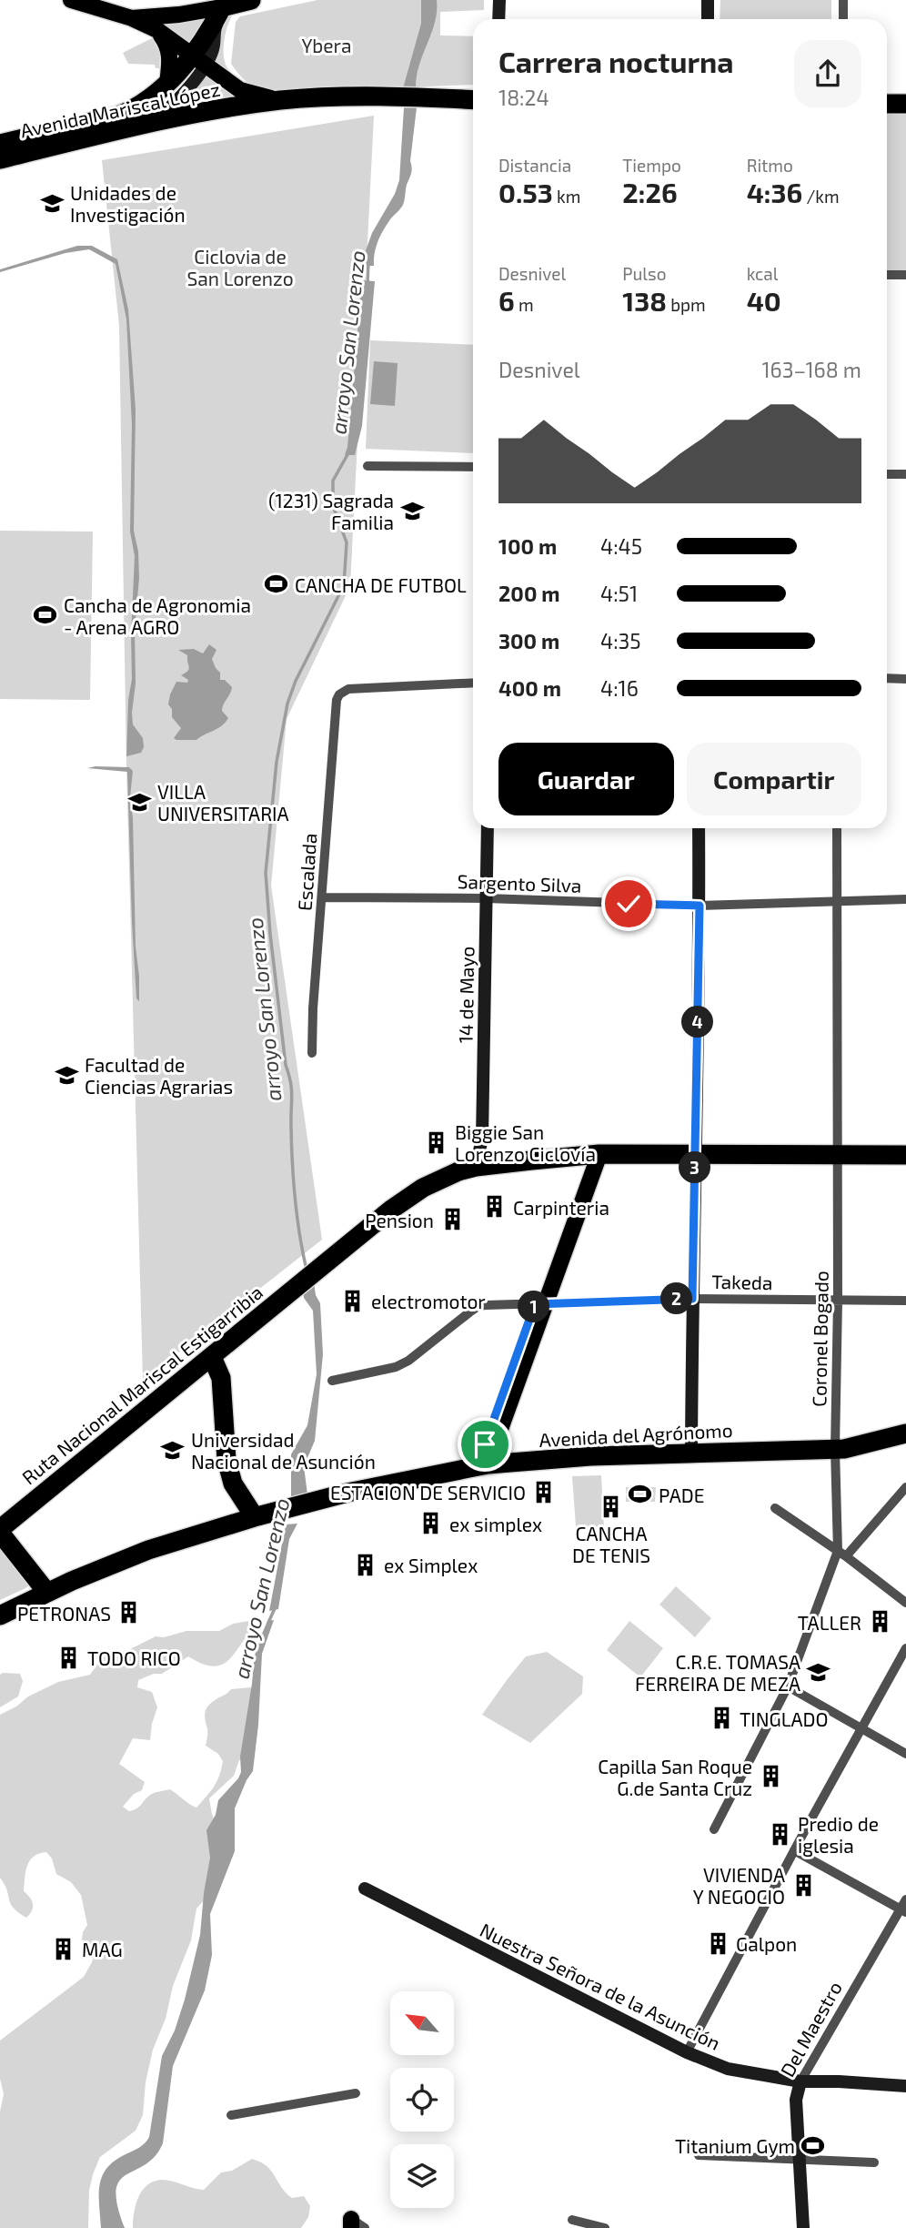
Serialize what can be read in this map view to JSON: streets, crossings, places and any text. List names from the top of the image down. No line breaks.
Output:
{"streets":{"highway":["Avenida Mariscal López","Ruta Nacional Mariscal Estigarribia","Avenida del Agrónomo"],"street":["Escalada","Sargento Silva","14 de Mayo","Takeda","Coronel Bogado","Nuestra Señora de la Asunción","Del Maestro"]},"crossings":[["Escalada","Sargento Silva"],["Sargento Silva","14 de Mayo"],["Sargento Silva","Coronel Bogado"],["14 de Mayo","Ruta Nacional Mariscal Estigarribia"],["Takeda","Coronel Bogado"],["Coronel Bogado","Ruta Nacional Mariscal Estigarribia"],["Coronel Bogado","Avenida del Agrónomo"],["Nuestra Señora de la Asunción","Del Maestro"]],"water":["arroyo San Lorenzo"],"parks":["Ybera","Ciclovia de San Lorenzo"],"places":{"school or university":["Unidades de Investigación","(1231) Sagrada Familia","VILLA UNIVERSITARIA","Facultad de Ciencias Agrarias","Universidad Nacional de Asunción","C.R.E. TOMASA FERREIRA DE MEZA"],"sports":["CANCHA DE FUTBOL","Cancha de Agronomia - Arena AGRO","PADE","Titanium Gym"],"building":["Biggie San Lorenzo Ciclovía","Carpinteria","Pension","electromotor","ESTACION DE SERVICIO","CANCHA DE TENIS","ex simplex","ex Simplex","PETRONAS","TALLER","TODO RICO","TINGLADO","Capilla San Roque G.de Santa Cruz","Predio de iglesia","VIVIENDA Y NEGOCIO","Galpon","MAG"]},"north":"top left","page":{"heading":["Carrera nocturna","18:24"],"stats":[["Distancia","0.53 km"],["Tiempo","2:26"],["Ritmo","4:36 /km"],["Desnivel","6 m"],["Pulso","138 bpm"],["kcal","40"]],"chart":["Desnivel","163–168 m"],"list":[{"name":"100 m","note":"4:45"},{"name":"200 m","note":"4:51"},{"name":"300 m","note":"4:35"},{"name":"400 m","note":"4:16"}],"buttons":["Guardar","Compartir"],"pins":["4","3","2","1"]}}
